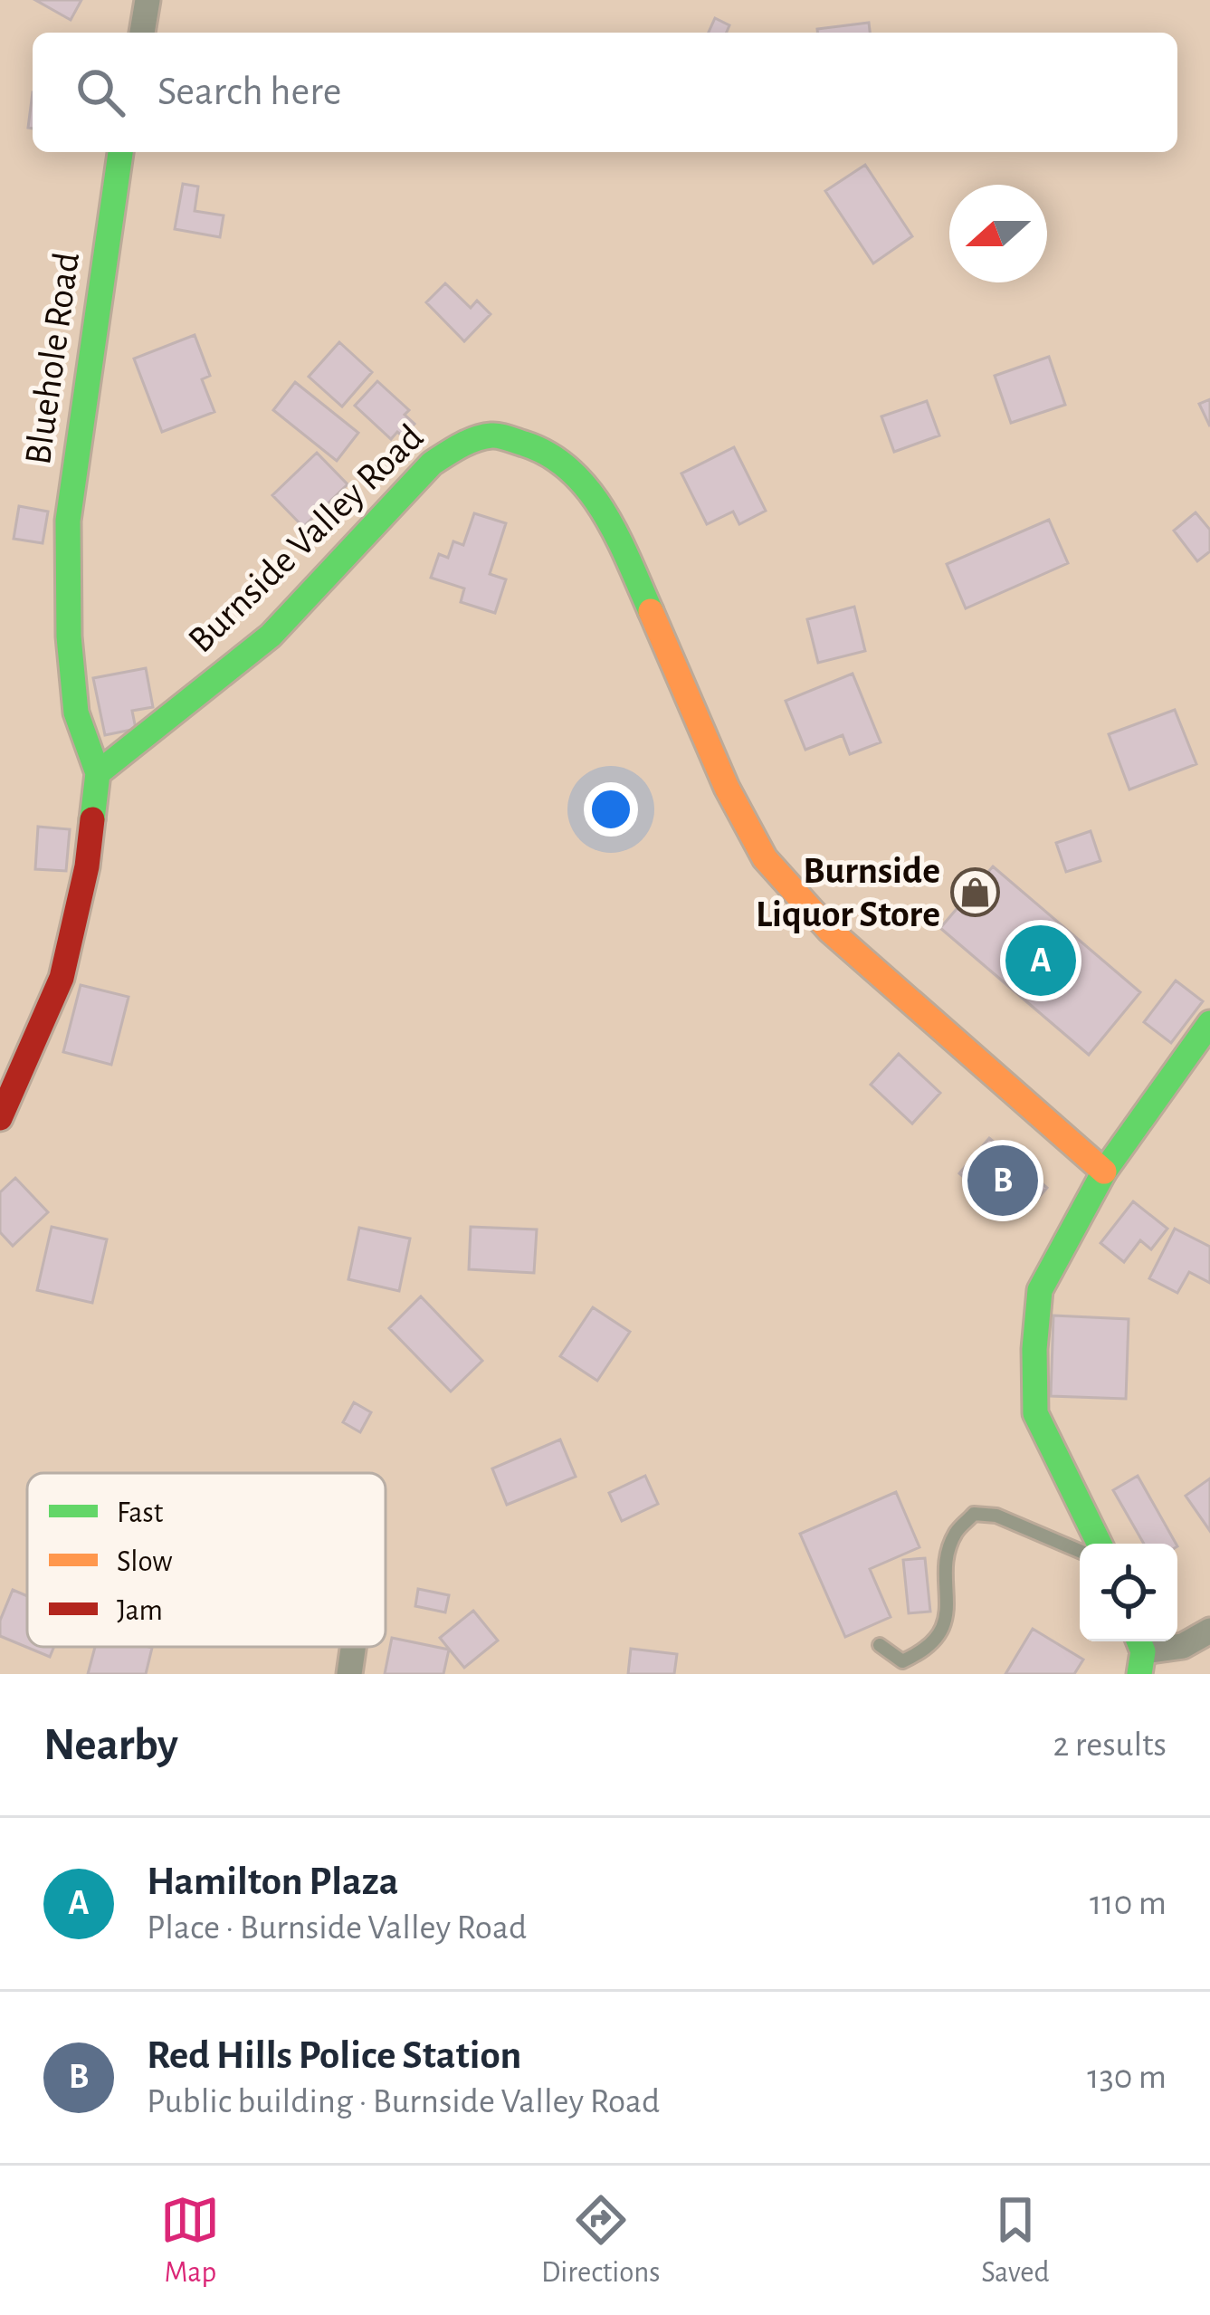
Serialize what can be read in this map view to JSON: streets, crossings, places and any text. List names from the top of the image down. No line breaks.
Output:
{"streets":{"street":["Bluehole Road","Burnside Valley Road"]},"crossings":[["Bluehole Road","Burnside Valley Road"]],"places":{"shop":["Burnside Liquor Store"]},"legend":["Fast","Slow","Jam"],"north":"left","page":{"search":"Search here","pins":["A","B"],"heading":["Nearby","2 results"],"list":[{"mark":"A","name":"Hamilton Plaza","note":"Place · Burnside Valley Road","value":"110 m"},{"mark":"B","name":"Red Hills Police Station","note":"Public building · Burnside Valley Road","value":"130 m"}],"nav":["Map","Directions","Saved"]}}
